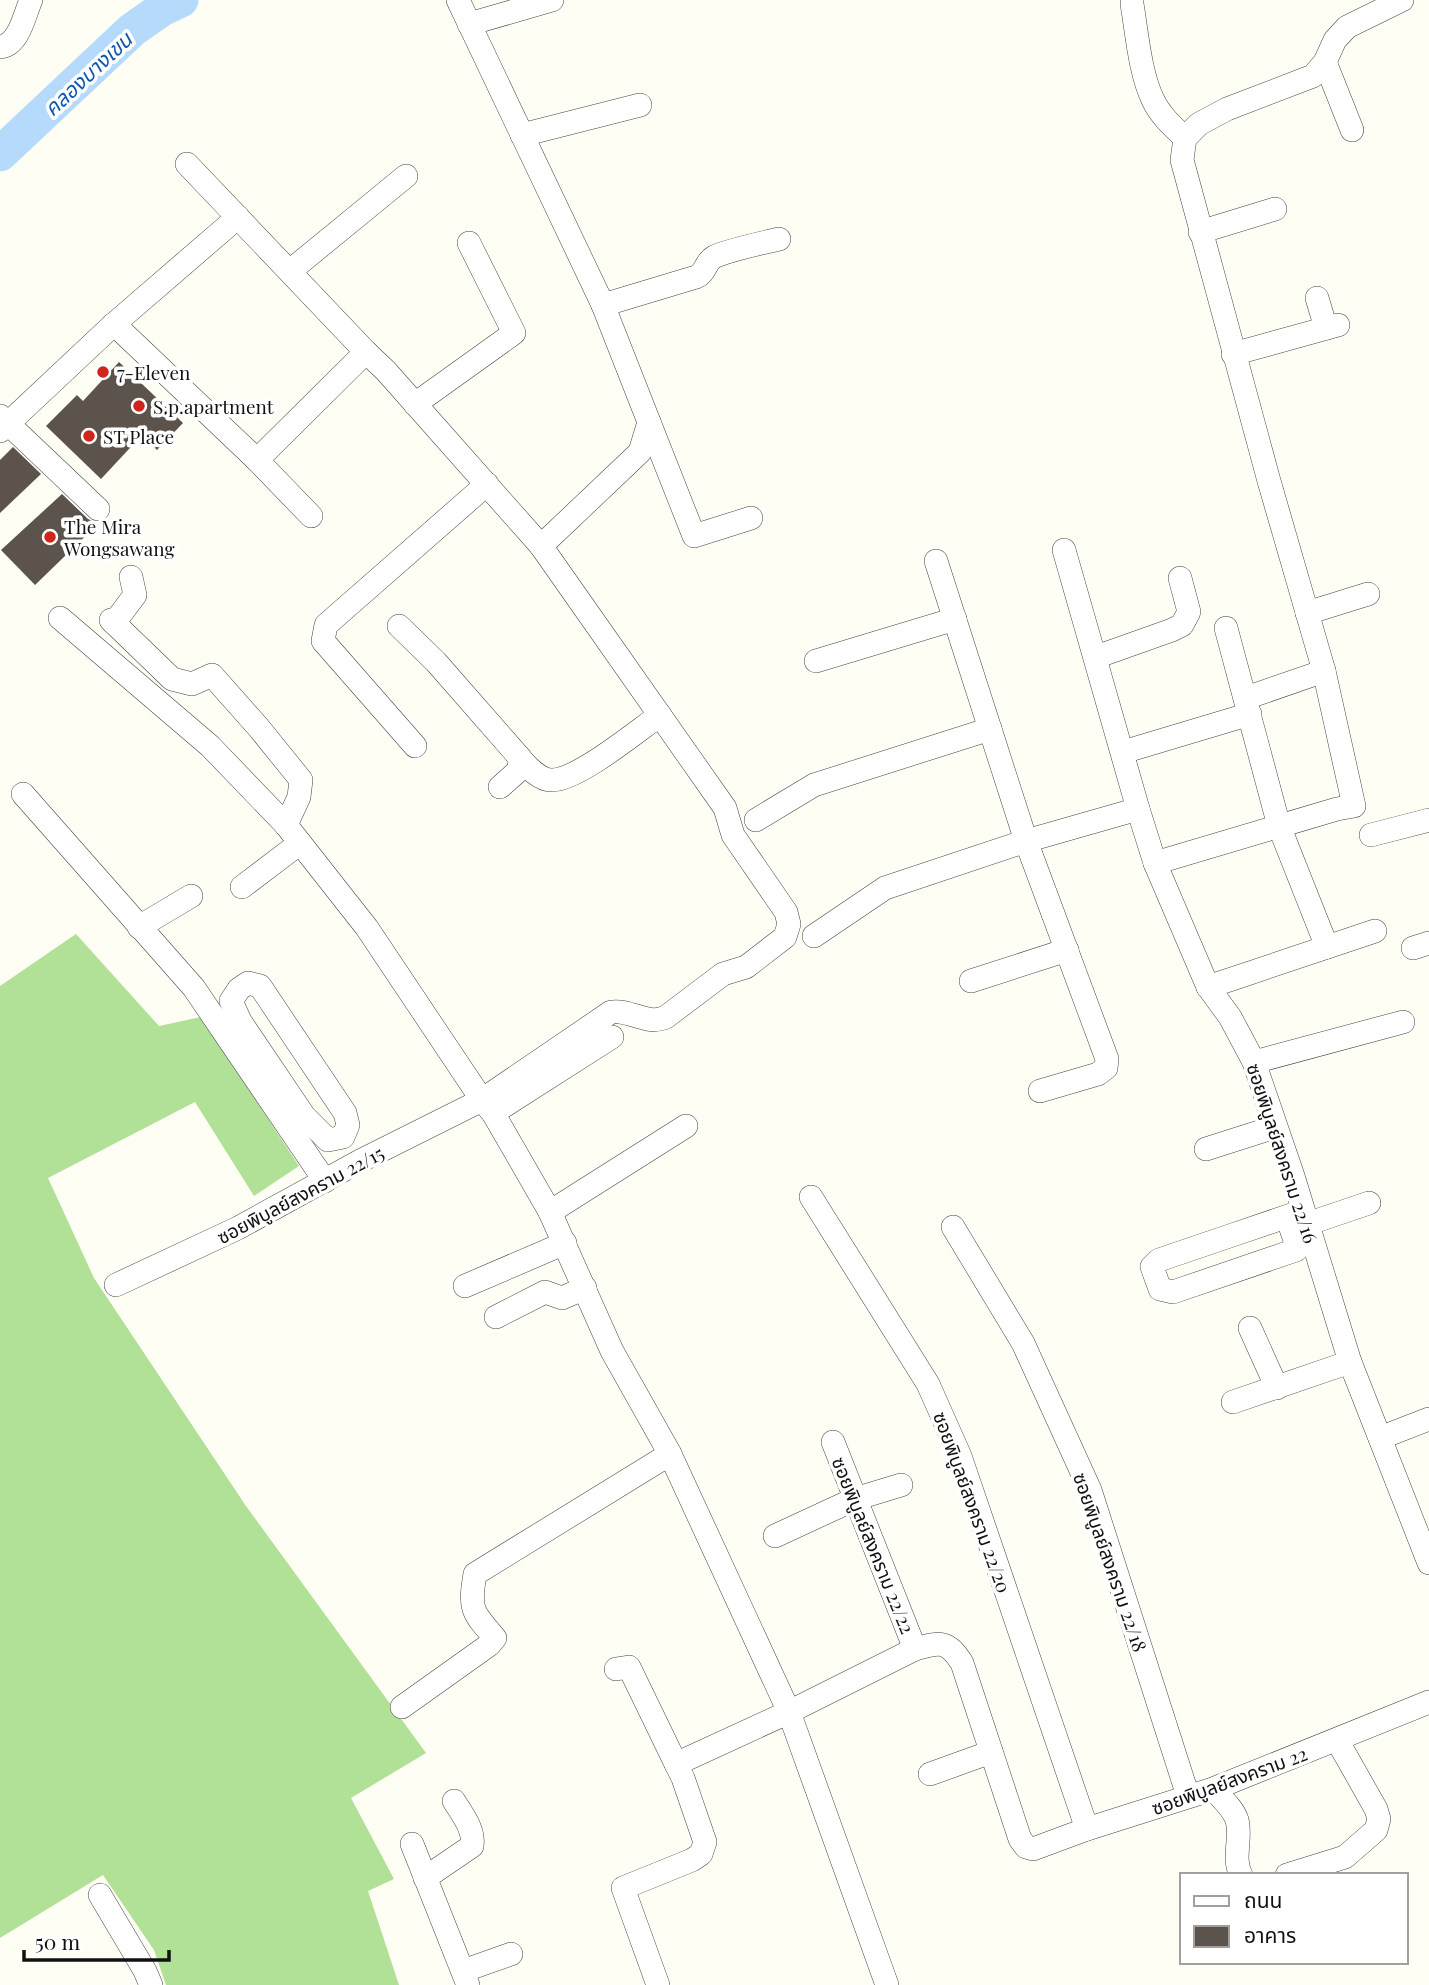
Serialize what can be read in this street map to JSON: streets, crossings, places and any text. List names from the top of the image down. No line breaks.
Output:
{"streets":{"street":["ซอยพิบูลย์สงคราม 22/16","ซอยพิบูลย์สงคราม 22/15","ซอยพิบูลย์สงคราม 22/20","ซอยพิบูลย์สงคราม 22/22","ซอยพิบูลย์สงคราม 22/18","ซอยพิบูลย์สงคราม 22"]},"crossings":[["ซอยพิบูลย์สงคราม 22/20","ซอยพิบูลย์สงคราม 22"],["ซอยพิบูลย์สงคราม 22/18","ซอยพิบูลย์สงคราม 22"]],"water":["คลองบางเขน"],"places":["7-Eleven","S.p.apartment","ST Place","The Mira Wongsawang"],"legend":["ถนน","อาคาร"],"scale_bar":"50 m"}
